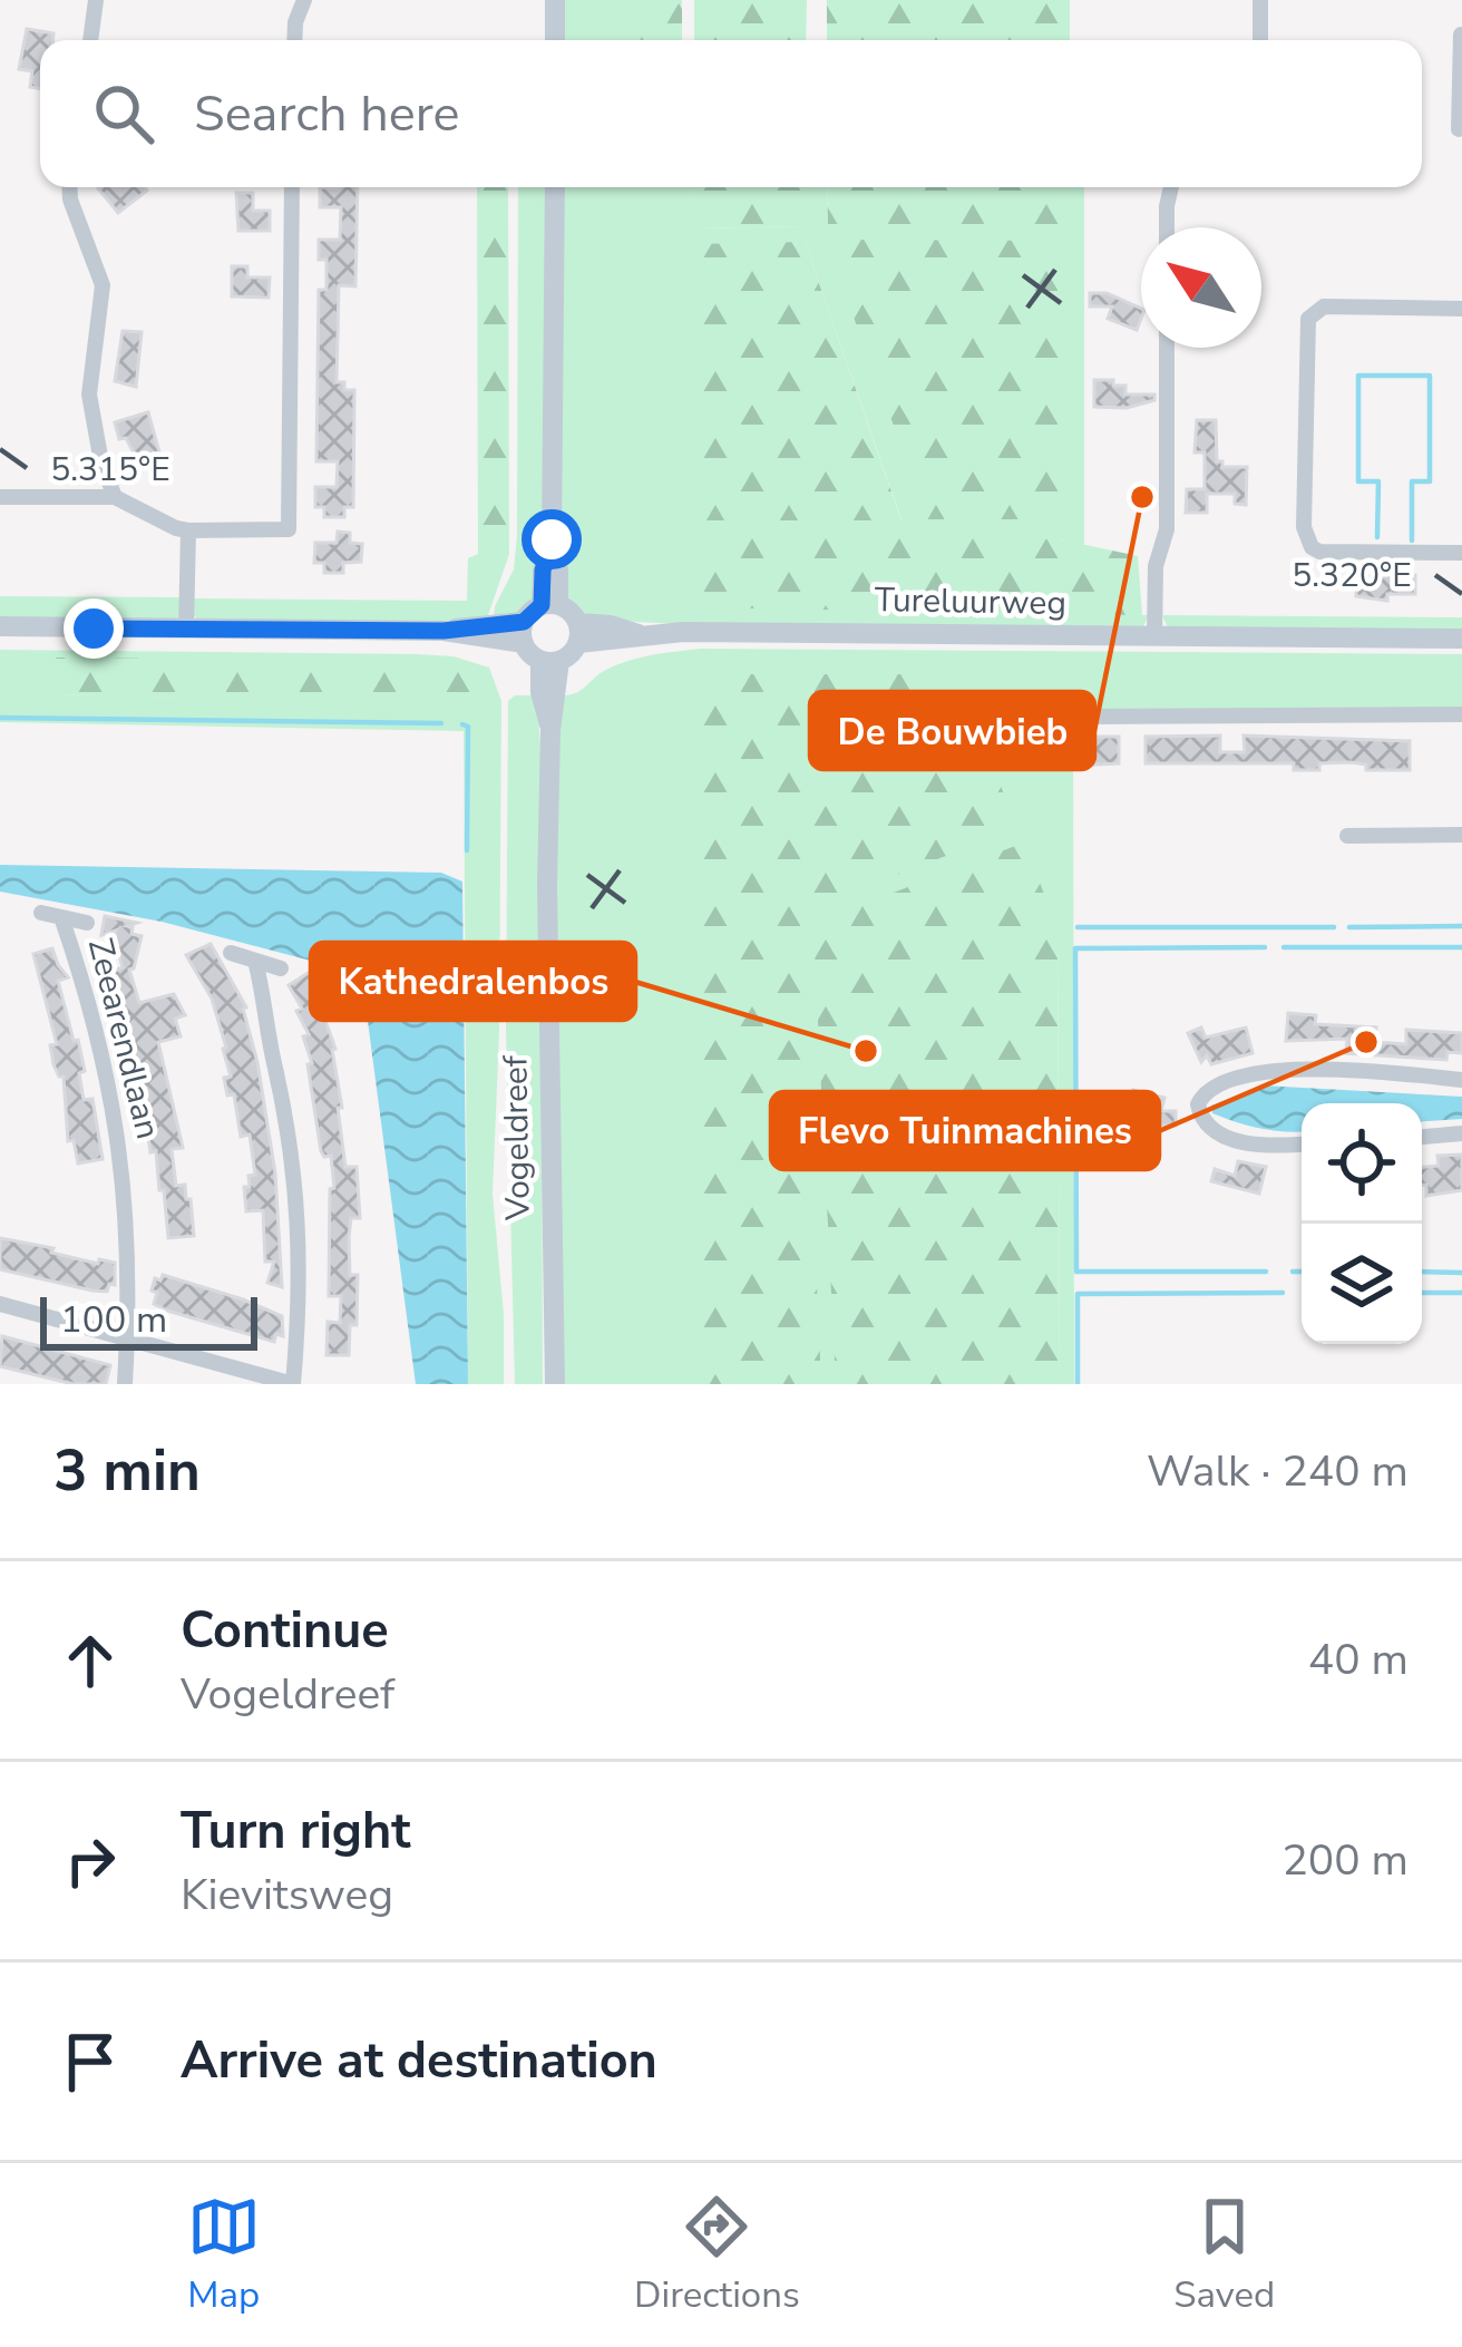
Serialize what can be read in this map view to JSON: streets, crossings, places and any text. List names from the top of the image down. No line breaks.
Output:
{"streets":{"street":["Tureluurweg","Zeearendlaan","Vogeldreef"]},"places":["De Bouwbieb","Flevo Tuinmachines","Kathedralenbos"],"scale_bar":"100 m","north":"top left","page":{"search":"Search here","scale":"100 m","heading":["3 min","Walk · 240 m"],"list":[["Continue","Vogeldreef","40 m"],["Turn right","Kievitsweg","200 m"],"Arrive at destination"],"nav":["Map","Directions","Saved"]},"coordinates":["5.315°E","5.320°E"]}
